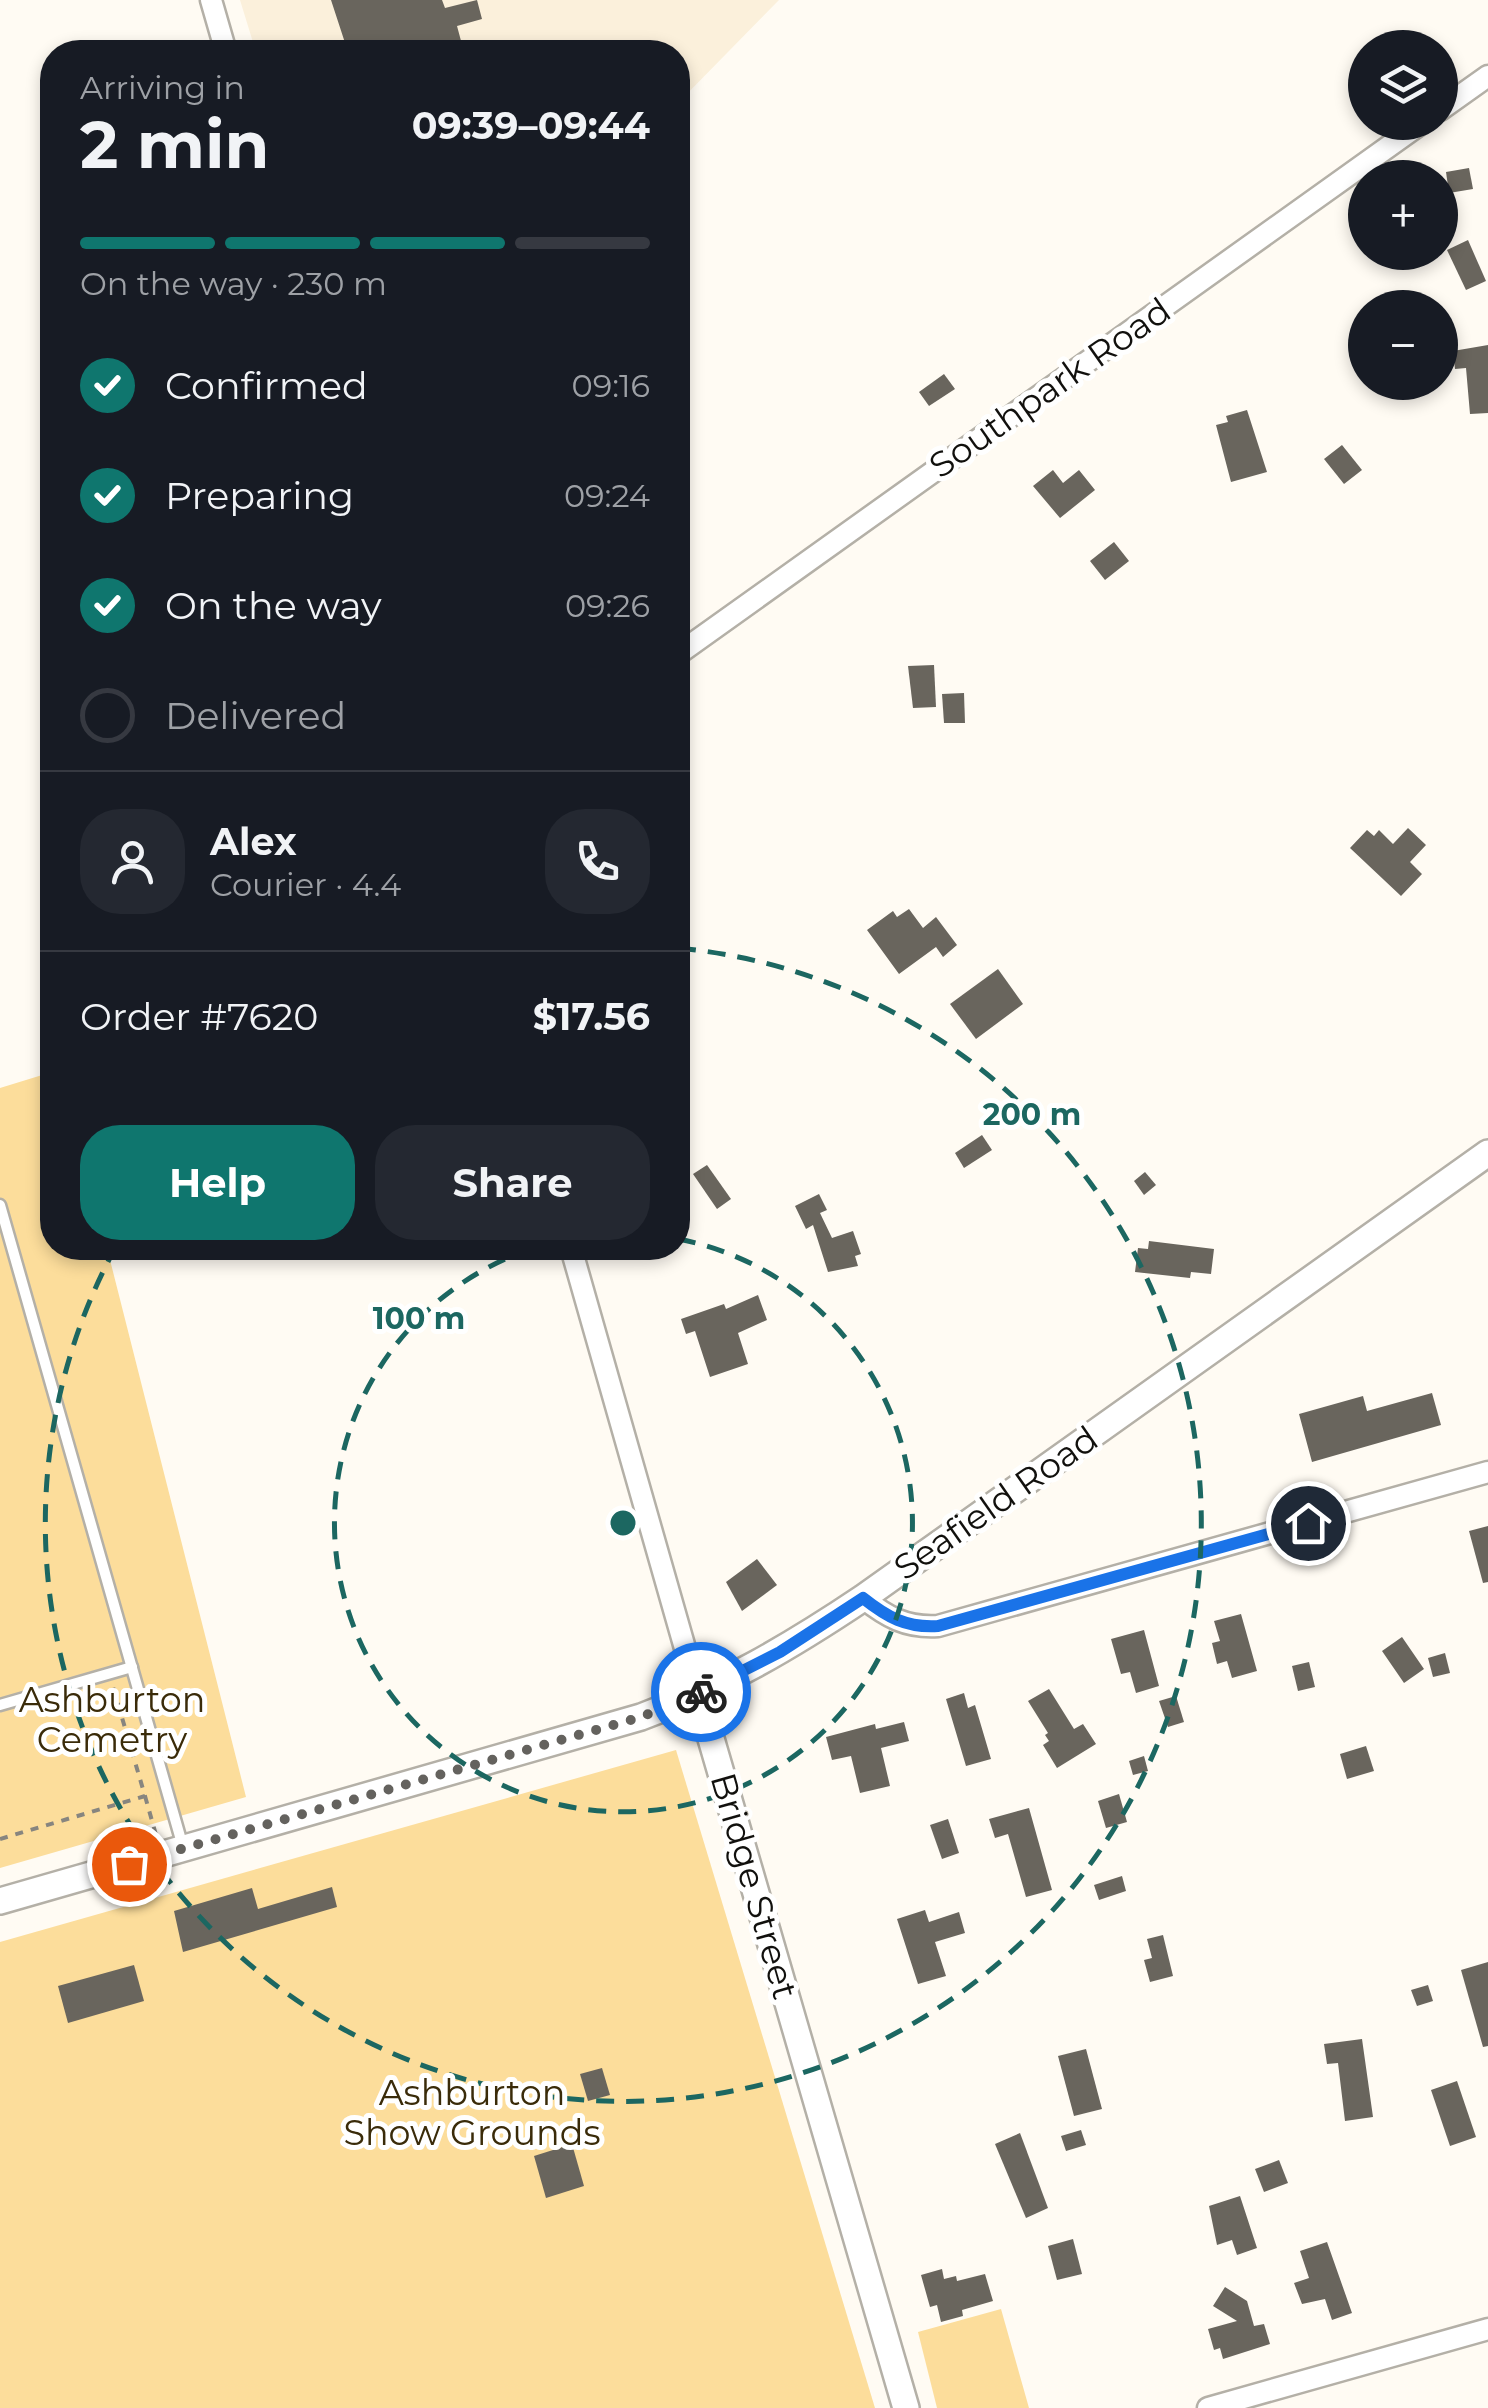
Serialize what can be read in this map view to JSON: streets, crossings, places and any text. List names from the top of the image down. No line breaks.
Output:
{"streets":{"street":["Southpark Road","Seafield Road","Bridge Street"]},"crossings":[["Seafield Road","Bridge Street"]],"parks":["Ashburton Cemetry","Ashburton Show Grounds"],"page":{"map_buttons":["+","−"],"heading":["2 min","Arriving in","09:39–09:44"],"panel":["Alex","Courier · 4.4","Order #7620","$17.56"],"bar":"On the way · 230 m","list":[["Confirmed","09:16"],["Preparing","09:24"],["On the way","09:26"],"Delivered"],"buttons":["Help","Share"]},"rings":["200 m","100 m"]}
